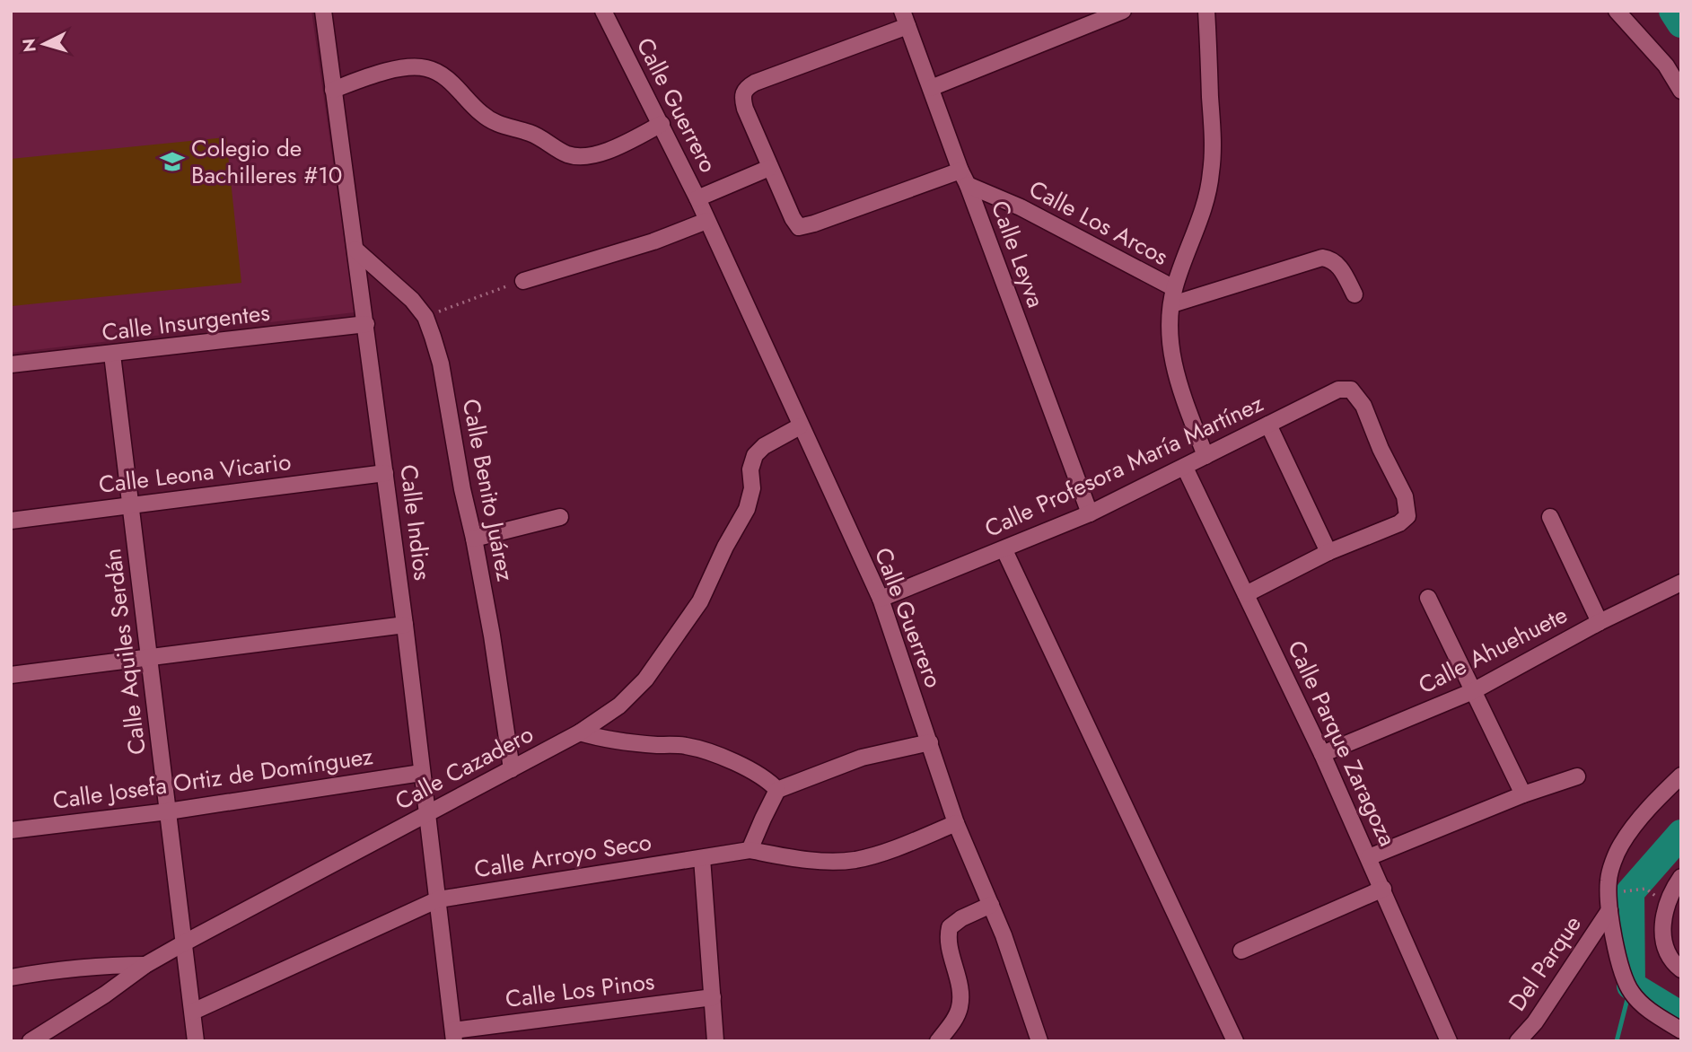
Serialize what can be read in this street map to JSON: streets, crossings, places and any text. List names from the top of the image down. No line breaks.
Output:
{"streets":{"street":["Calle Guerrero","Calle Los Arcos","Calle Leyva","Calle Insurgentes","Calle Profesora María Martínez","Calle Leona Vicario","Calle Benito Juárez","Calle Indios","Calle Ahuehuete","Calle Aquiles Serdán","Calle Parque Zaragoza","Calle Cazadero","Calle Josefa Ortiz de Domínguez","Calle Arroyo Seco","Del Parque","Calle Los Pinos"]},"crossings":[["Calle Guerrero","Calle Profesora María Martínez"],["Calle Guerrero","Calle Cazadero"],["Calle Guerrero","Calle Arroyo Seco"],["Calle Los Arcos","Calle Leyva"],["Calle Leyva","Calle Profesora María Martínez"],["Calle Insurgentes","Calle Indios"],["Calle Insurgentes","Calle Aquiles Serdán"],["Calle Profesora María Martínez","Calle Parque Zaragoza"],["Calle Leona Vicario","Calle Indios"],["Calle Leona Vicario","Calle Aquiles Serdán"],["Calle Benito Juárez","Calle Indios"],["Calle Benito Juárez","Calle Cazadero"],["Calle Indios","Calle Cazadero"],["Calle Indios","Calle Josefa Ortiz de Domínguez"],["Calle Indios","Calle Arroyo Seco"],["Calle Indios","Calle Los Pinos"],["Calle Ahuehuete","Calle Parque Zaragoza"],["Calle Aquiles Serdán","Calle Cazadero"],["Calle Aquiles Serdán","Calle Josefa Ortiz de Domínguez"],["Calle Aquiles Serdán","Calle Arroyo Seco"]],"places":{"school or university":["Colegio de Bachilleres #10"]},"north":"left"}
